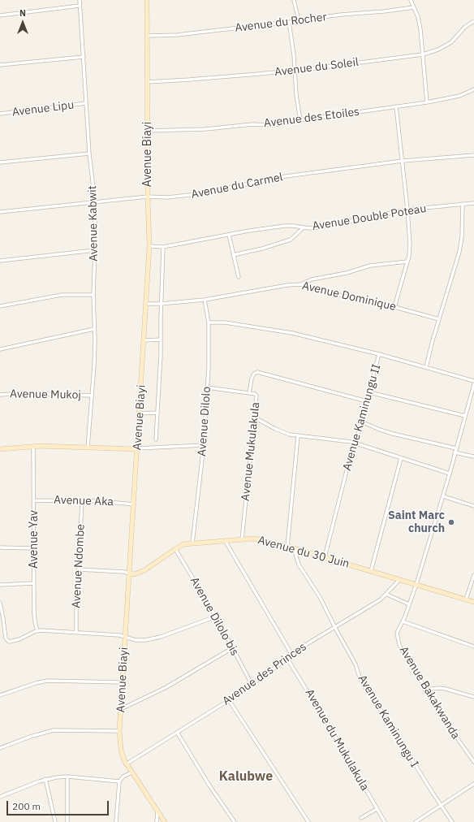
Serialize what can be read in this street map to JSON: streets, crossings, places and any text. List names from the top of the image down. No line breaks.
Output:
{"streets":{"street":["Avenue du Rocher","Avenue du Soleil","Avenue Lipu","Avenue des Etoiles","Avenue Biayi","Avenue du Carmel","Avenue Double Poteau","Avenue Kabwit","Avenue Dominique","Avenue Mukoj","Avenue Kaminungu II","Avenue Dilolo","Avenue Mukulakula","Avenue Aka","Avenue Yav","Avenue du 30 Juin","Avenue Ndombe","Avenue Dilolo bis","Avenue des Princes","Avenue Bakakwanda","Avenue Kaminungu I","Avenue du Mukulakula"]},"crossings":[["Avenue du Rocher","Avenue Biayi"],["Avenue du Soleil","Avenue Biayi"],["Avenue Lipu","Avenue Kabwit"],["Avenue des Etoiles","Avenue Biayi"],["Avenue Biayi","Avenue du Carmel"],["Avenue Biayi","Avenue Double Poteau"],["Avenue Biayi","Avenue Dominique"],["Avenue Biayi","Avenue Aka"],["Avenue Biayi","Avenue du 30 Juin"],["Avenue Biayi","Avenue des Princes"],["Avenue du Carmel","Avenue Kabwit"],["Avenue Kabwit","Avenue Mukoj"],["Avenue Dominique","Avenue Dilolo"],["Avenue Kaminungu II","Avenue du 30 Juin"],["Avenue Dilolo","Avenue Mukulakula"],["Avenue Dilolo","Avenue du 30 Juin"],["Avenue Mukulakula","Avenue du 30 Juin"],["Avenue Aka","Avenue Yav"],["Avenue Aka","Avenue Ndombe"],["Avenue du 30 Juin","Avenue Ndombe"],["Avenue du 30 Juin","Avenue Dilolo bis"],["Avenue du 30 Juin","Avenue des Princes"],["Avenue du 30 Juin","Avenue Bakakwanda"],["Avenue du 30 Juin","Avenue Kaminungu I"],["Avenue Dilolo bis","Avenue des Princes"],["Avenue des Princes","Avenue Kaminungu I"],["Avenue des Princes","Avenue du Mukulakula"]],"districts":["Kalubwe"],"places":["Saint Marc church"],"scale_bar":"200 m","north":"top"}
